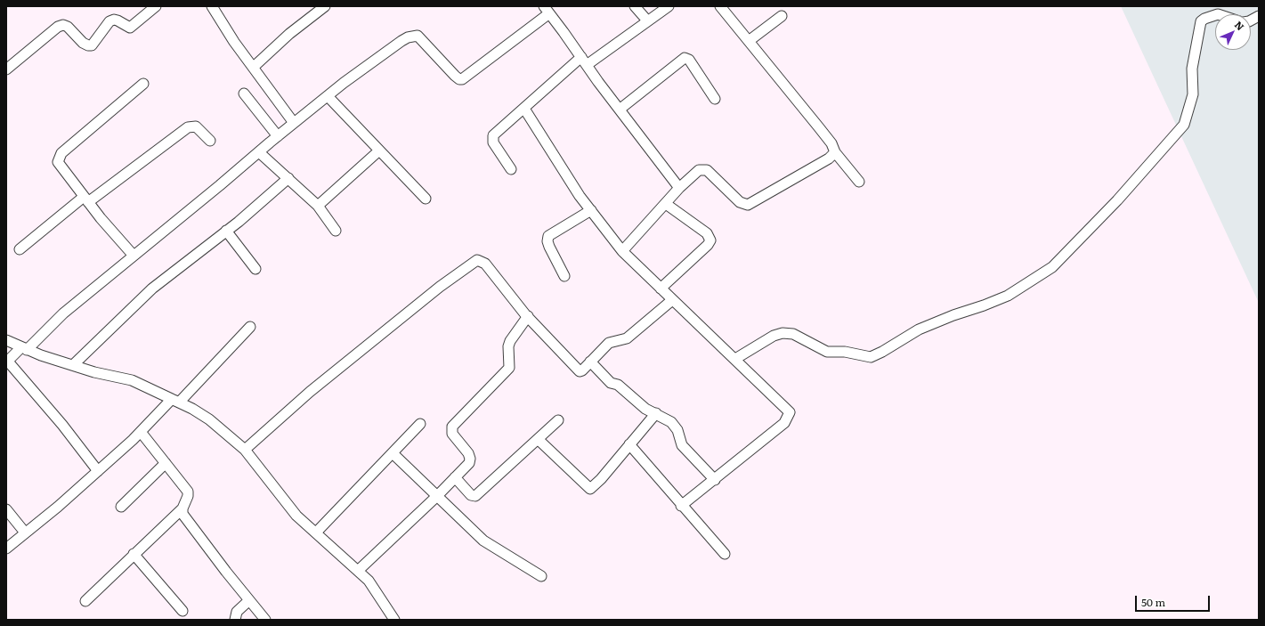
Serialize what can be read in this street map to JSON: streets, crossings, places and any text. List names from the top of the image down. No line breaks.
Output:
{"scale_bar":"50 m","north":"top right"}
